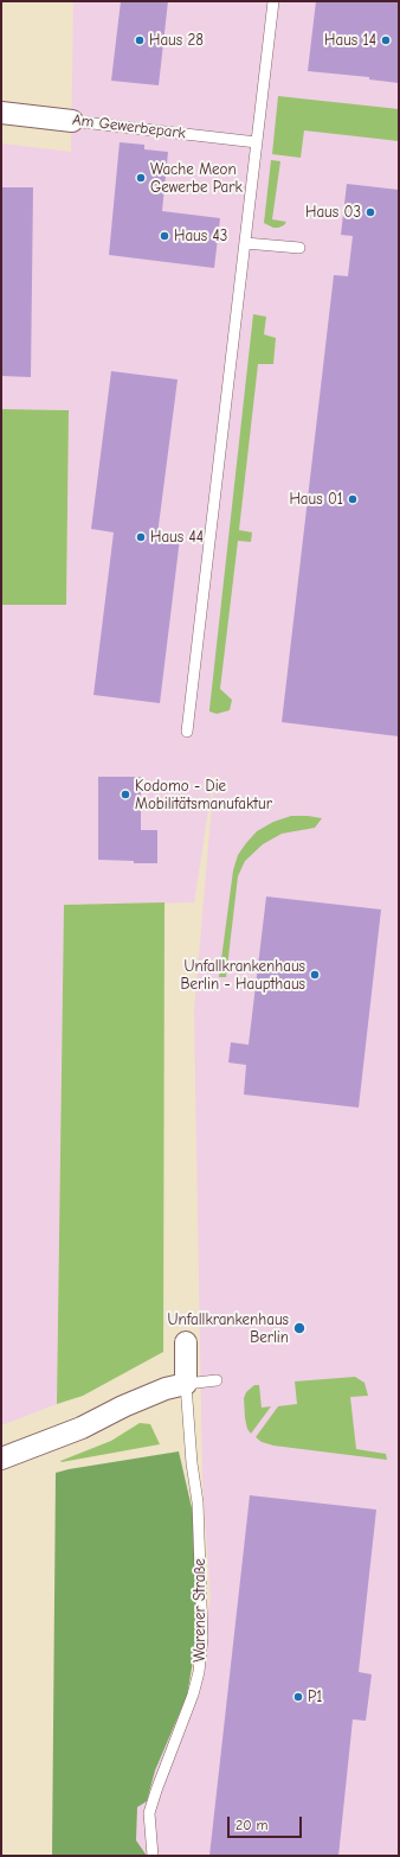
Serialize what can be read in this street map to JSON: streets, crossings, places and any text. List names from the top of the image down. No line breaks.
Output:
{"streets":{"street":["Am Gewerbepark","Warener Straße"]},"places":["Haus 28","Haus 14","Wache Meon Gewerbe Park","Haus 03","Haus 43","Haus 01","Haus 44","Kodomo - Die Mobilitätsmanufaktur","Unfallkrankenhaus Berlin - Haupthaus","Unfallkrankenhaus Berlin","P1"],"scale_bar":"20 m"}
